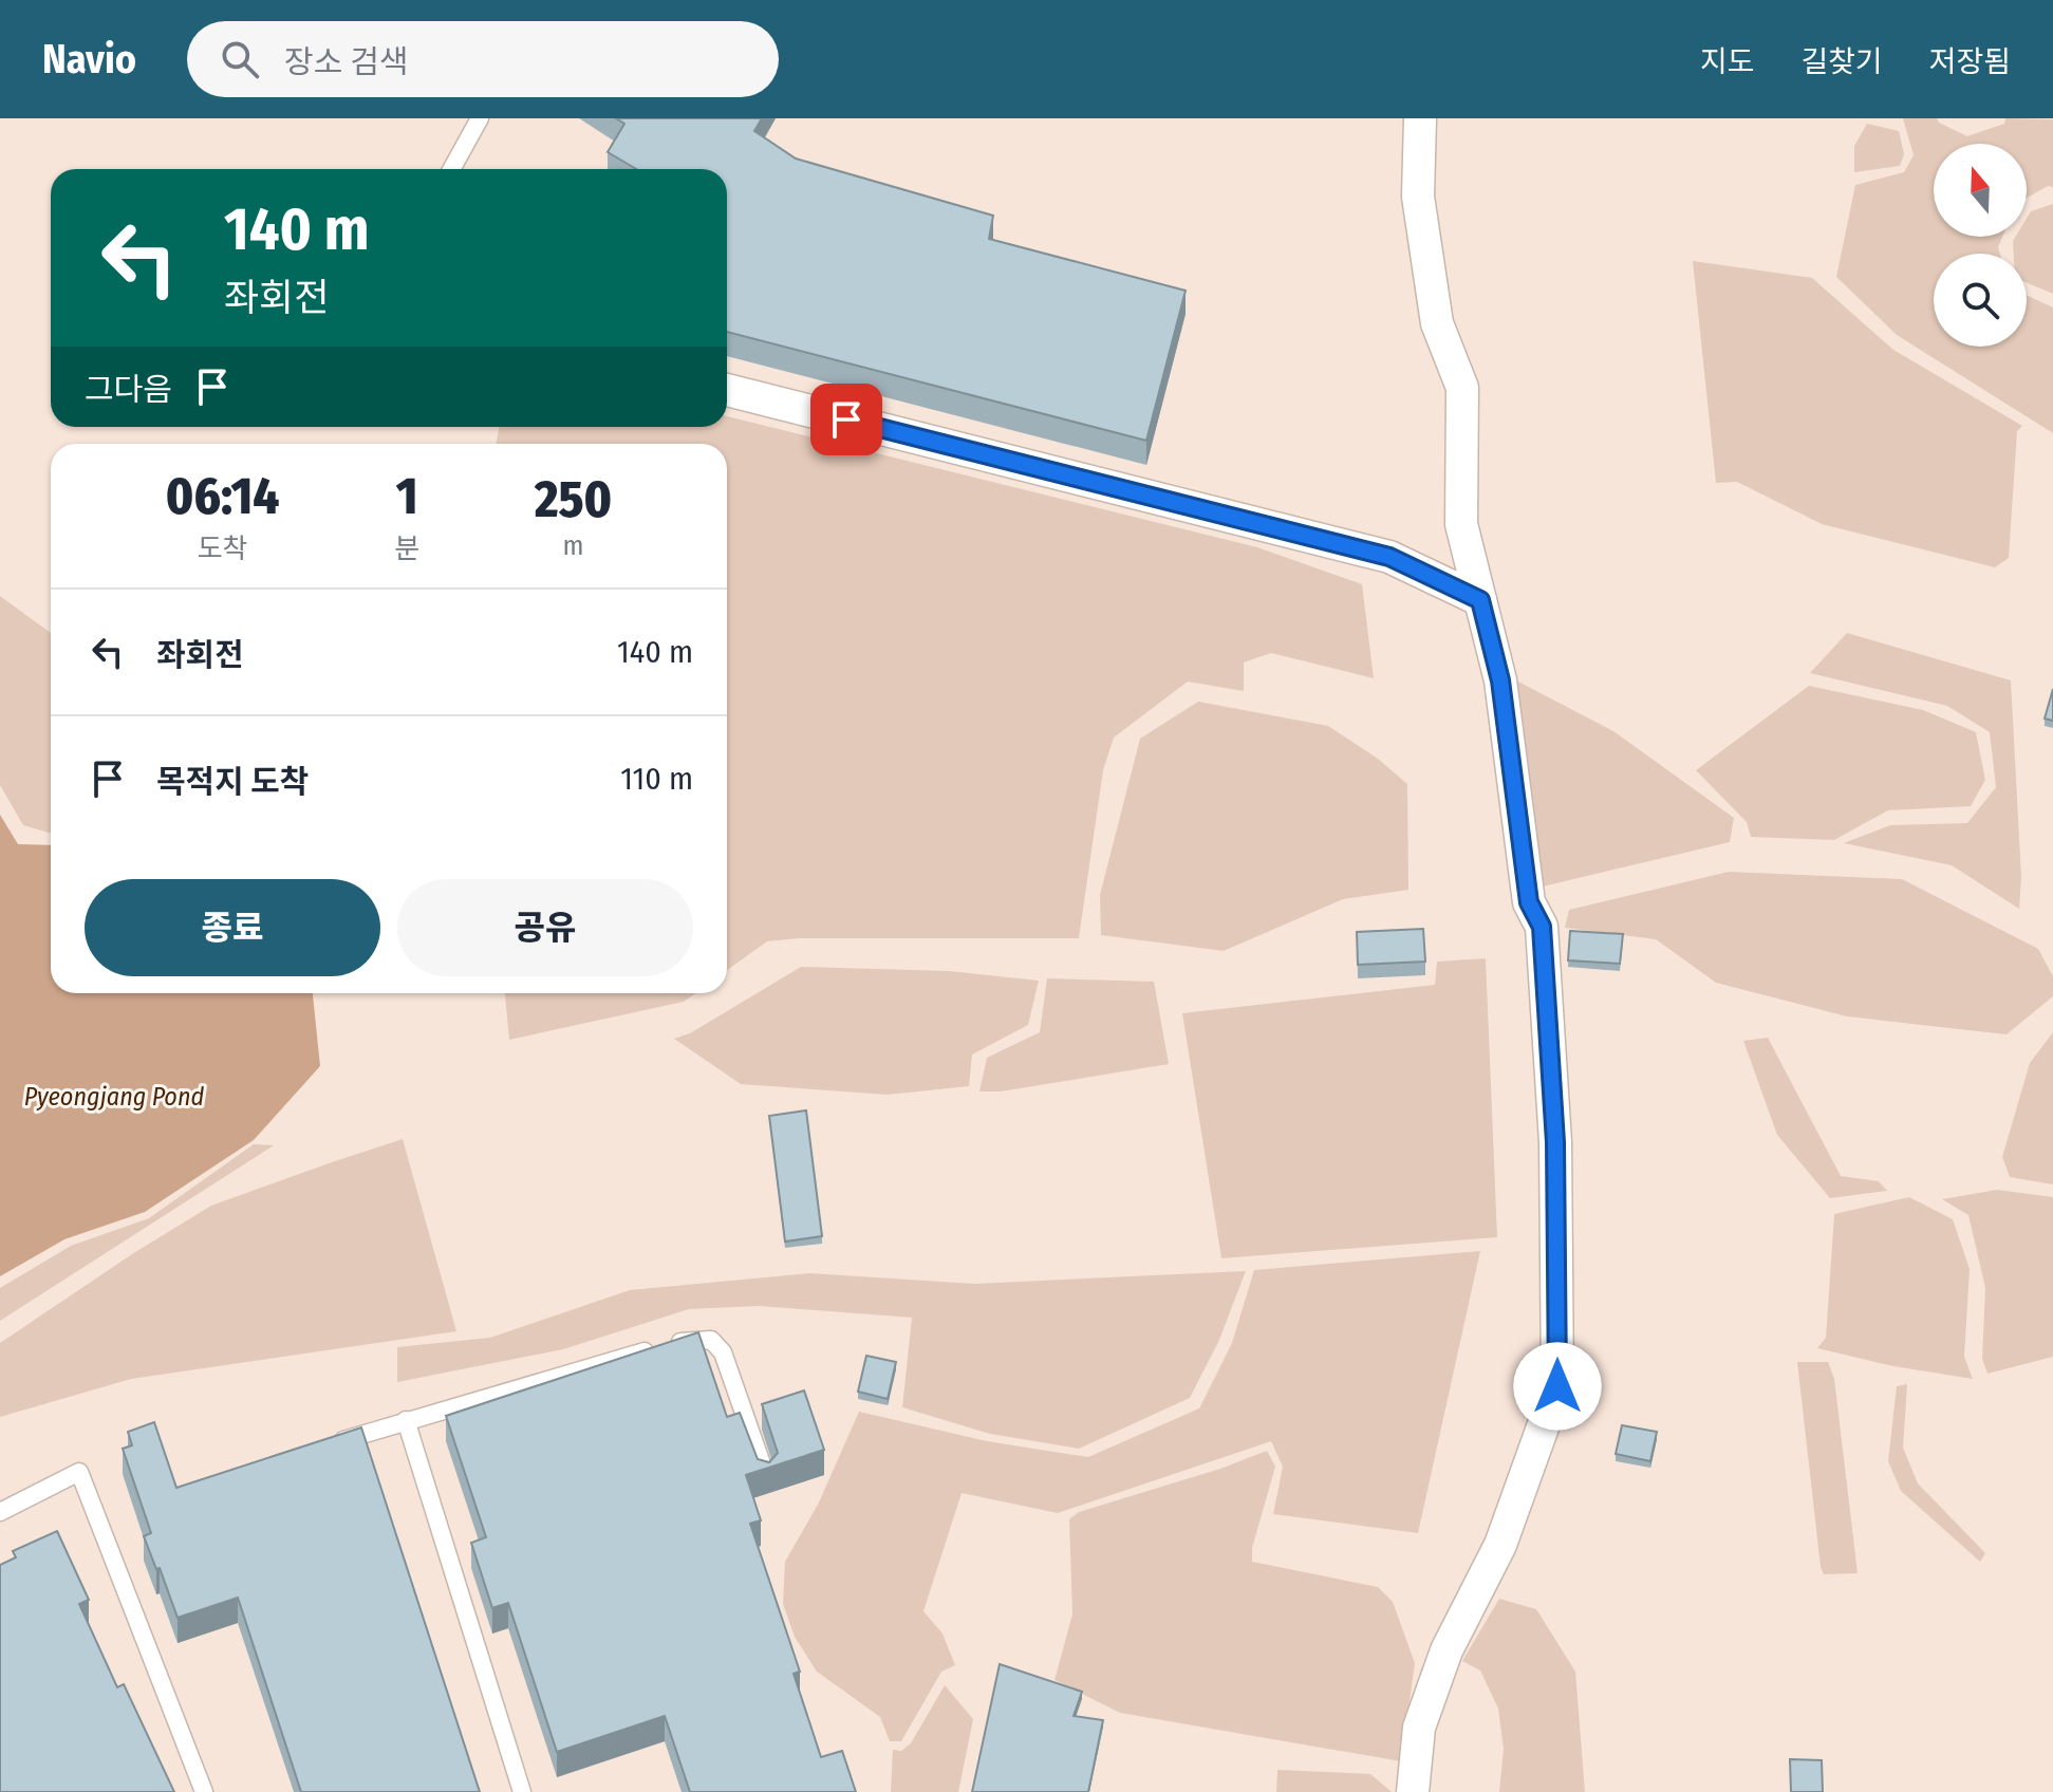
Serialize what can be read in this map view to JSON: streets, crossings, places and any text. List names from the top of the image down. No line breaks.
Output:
{"water":["Pyeongjang Pond"],"north":"top","page":{"header":"Navio","search":"장소 검색","nav":["지도","길찾기","저장됨"],"turn":["140 m","좌회전"],"then":"그다음","eta":["06:14","도착","1","분","250","m"],"list":[{"name":"좌회전","value":"140 m"},{"name":"목적지 도착","value":"110 m"}],"buttons":["종료","공유"]}}
